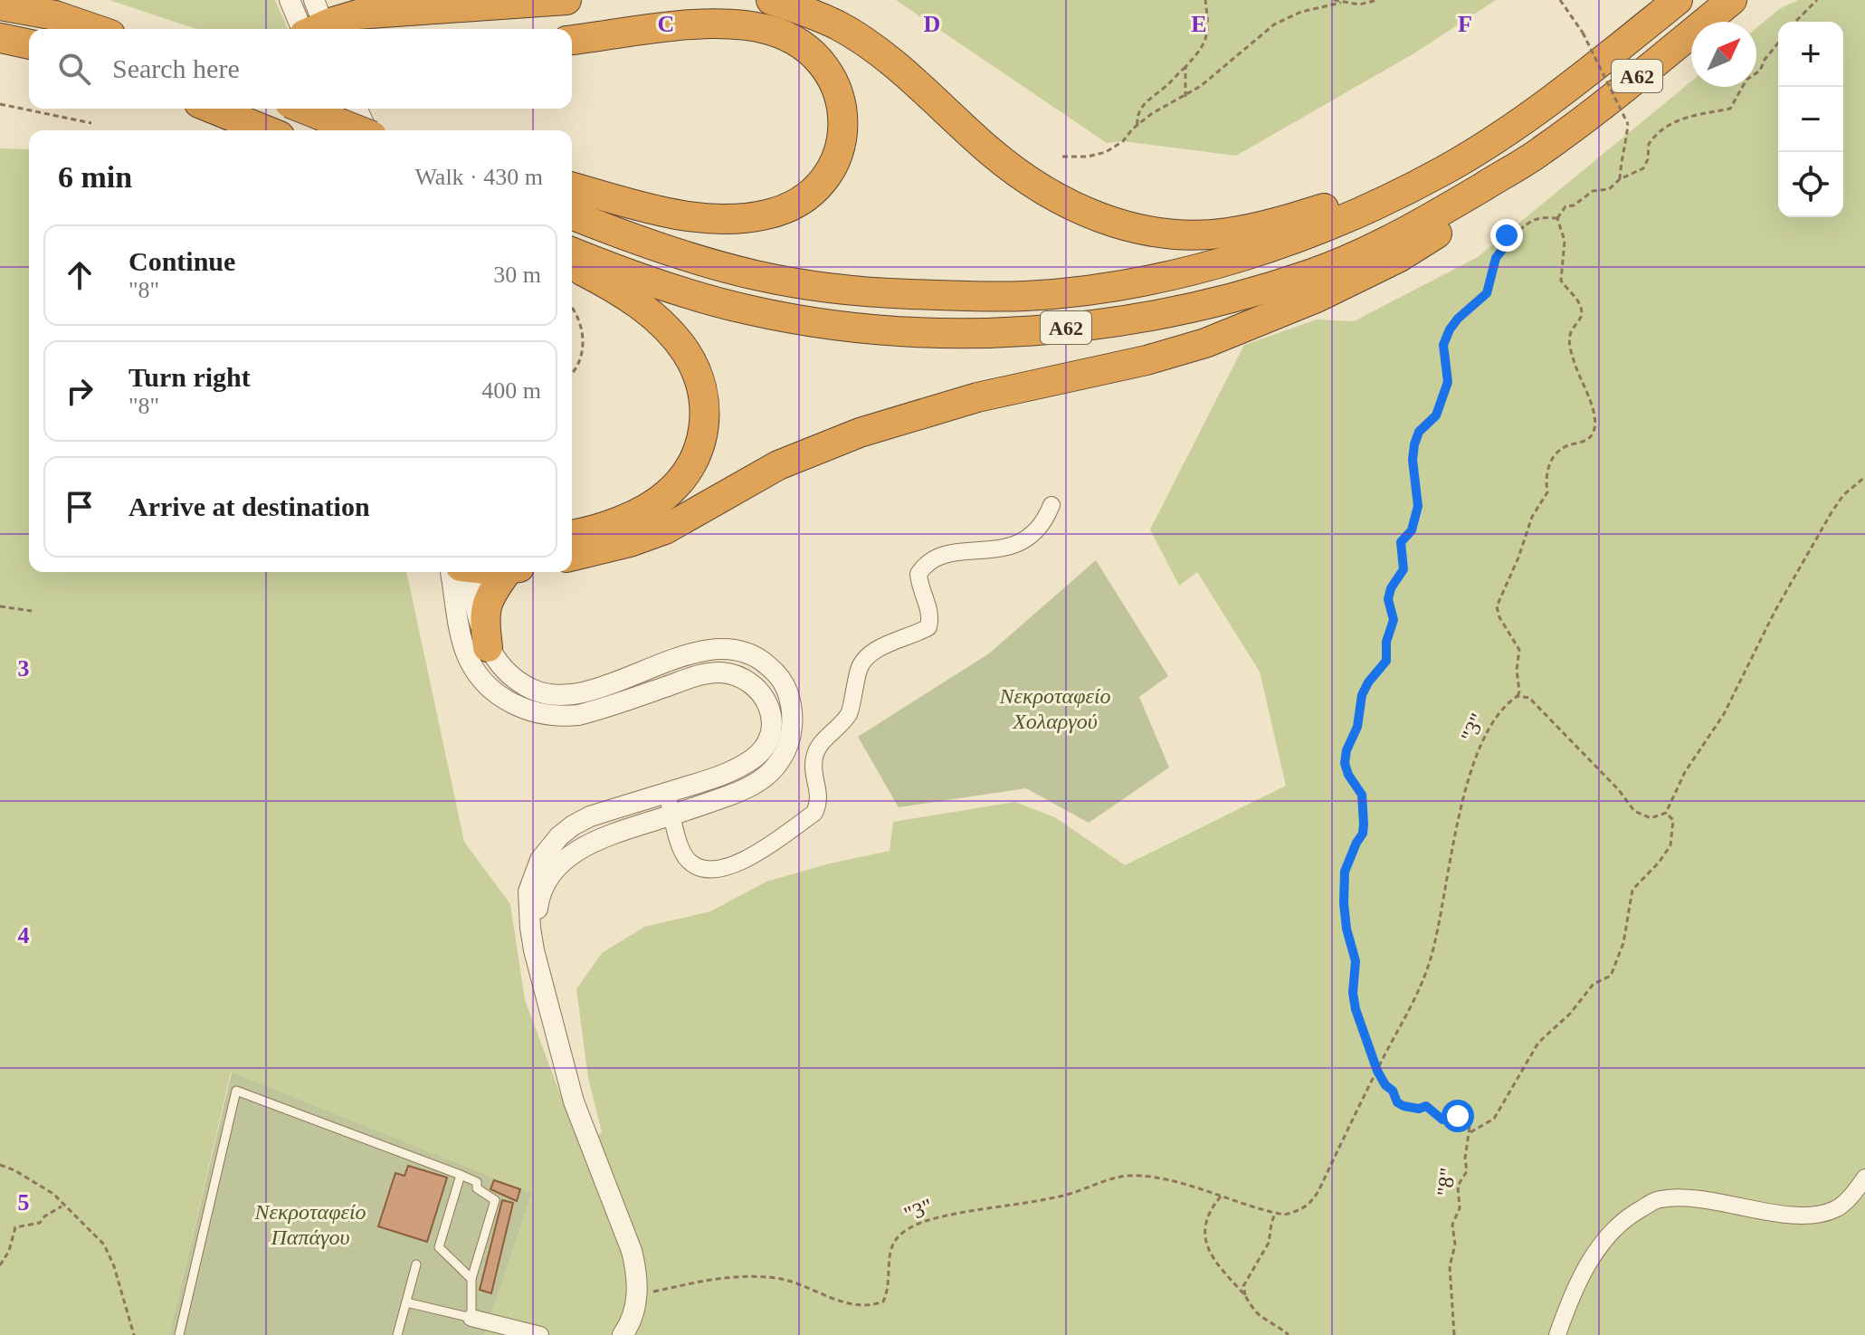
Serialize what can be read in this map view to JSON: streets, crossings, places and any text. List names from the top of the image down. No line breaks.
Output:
{"streets":{"highway":["Α62"],"path":["\"3\"","\"8\""]},"parks":["Νεκροταφείο Χολαργού","Νεκροταφείο Παπάγου"],"north":"top right","page":{"map_buttons":["+","−"],"search":"Search here","heading":["6 min","Walk · 430 m"],"list":[["Continue","\"8\"","30 m"],["Turn right","\"8\"","400 m"],"Arrive at destination"]},"grid":{"columns":["C","D","E","F"],"rows":["3","4","5"]}}
